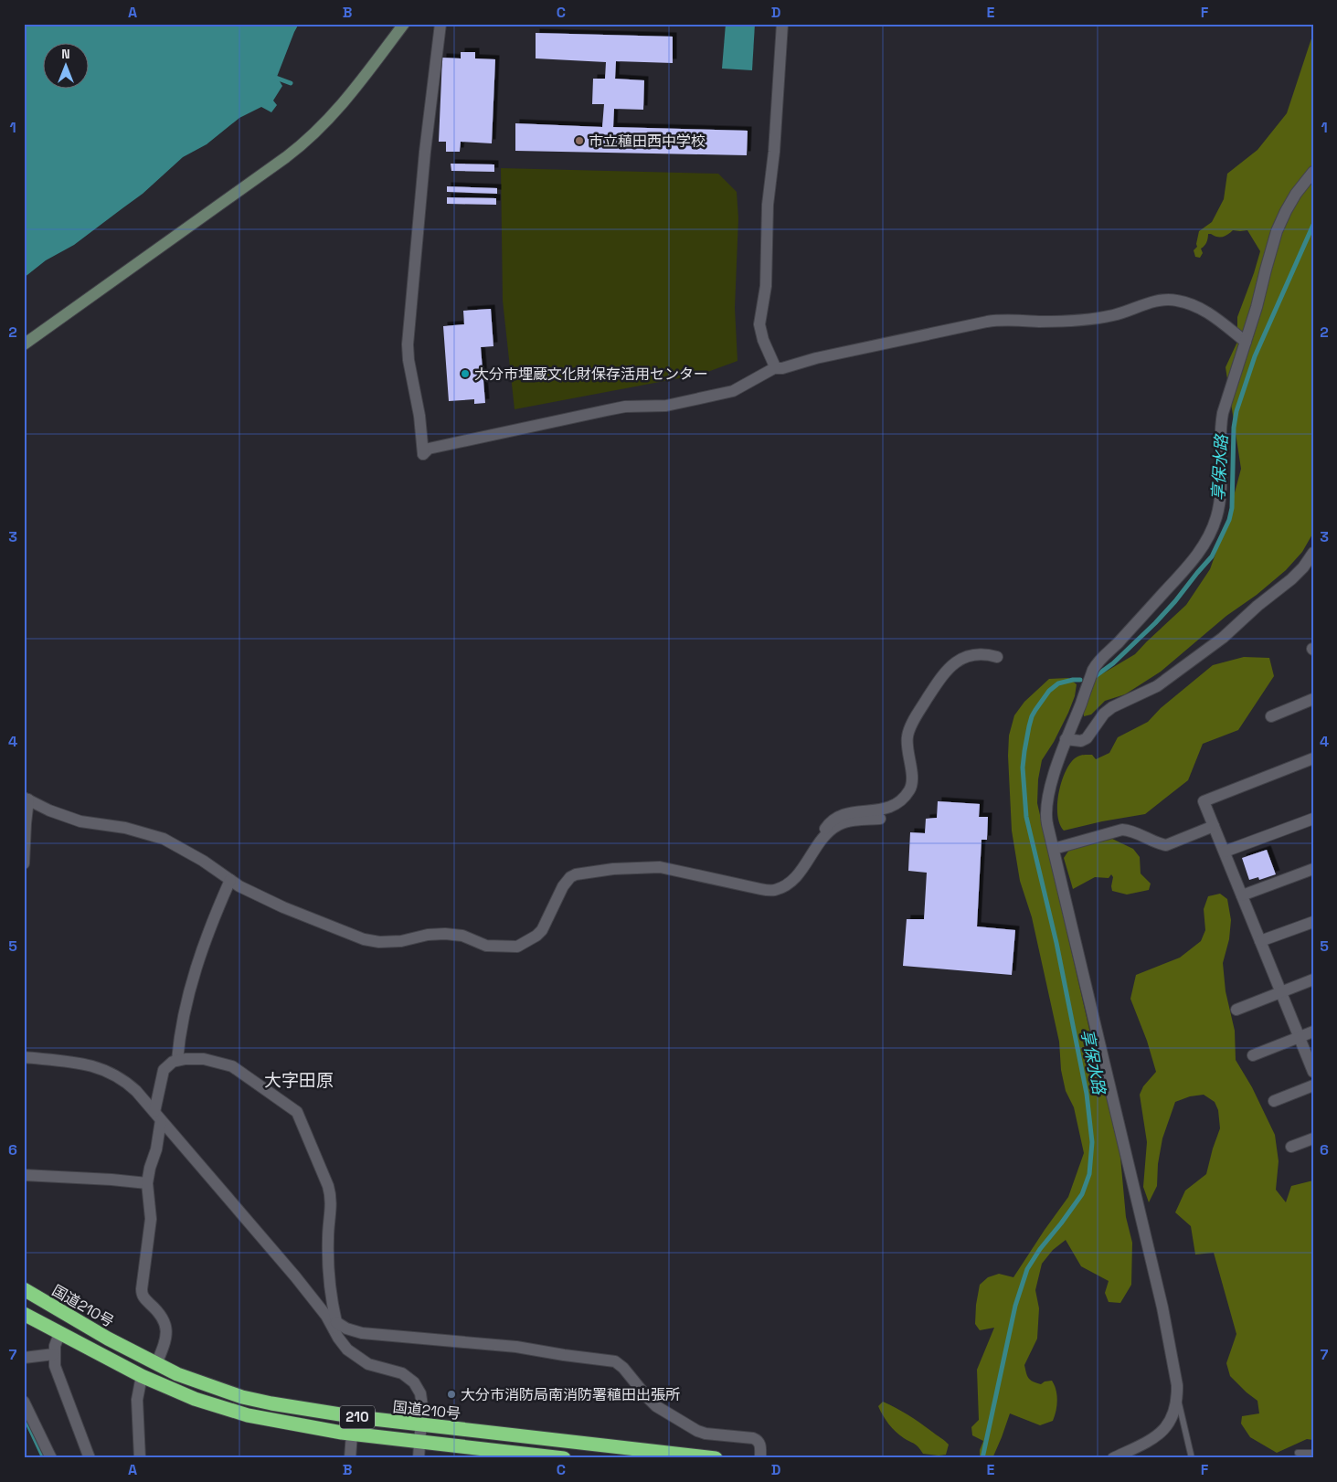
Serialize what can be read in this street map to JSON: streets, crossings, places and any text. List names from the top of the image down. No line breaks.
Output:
{"streets":{"highway":["国道210号","210"]},"districts":["大字田原"],"water":["享保水路"],"places":["市立稙田西中学校","大分市埋蔵文化財保存活用センター","大分市消防局南消防署稙田出張所"],"north":"top","grid":{"columns":["A","B","C","D","E","F"],"rows":["1","2","3","4","5","6","7"]}}
